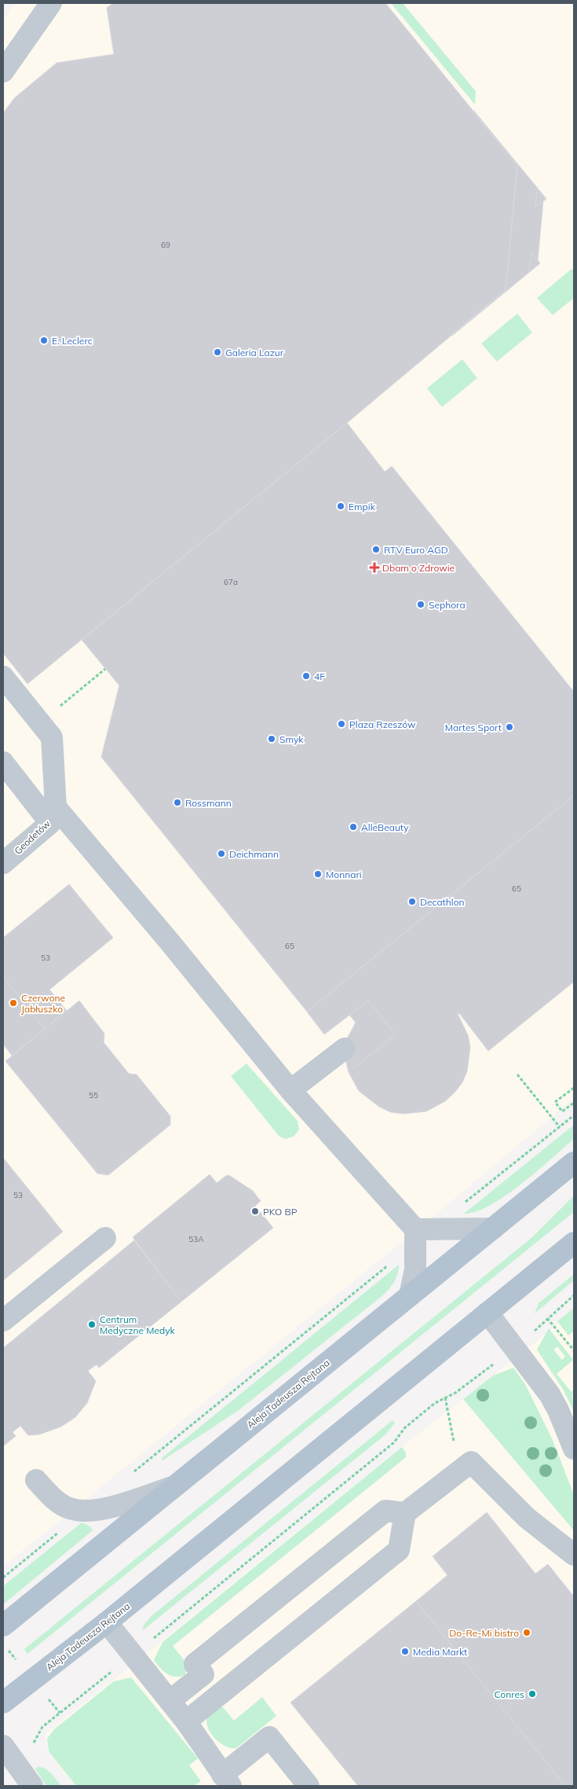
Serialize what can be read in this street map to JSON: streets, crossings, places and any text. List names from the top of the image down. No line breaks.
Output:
{"streets":{"main road":["Aleja Tadeusza Rejtana"],"street":["Geodetów"]},"places":{"other":["E. Leclerc","Galeria Lazur","Empik","RTV Euro AGD","Sephora","4F","Plaza Rzeszów","Martes Sport","Smyk","Rossmann","AlleBeauty","Deichmann","Monnari","Decathlon","Czerwone Jabłuszko","PKO BP","Centrum Medyczne Medyk","Do-Re-Mi bistro","Media Markt","Conres"],"health":["Dbam o Zdrowie"]},"house_numbers":["69","67a","65","65","53","55","53","53A"]}
